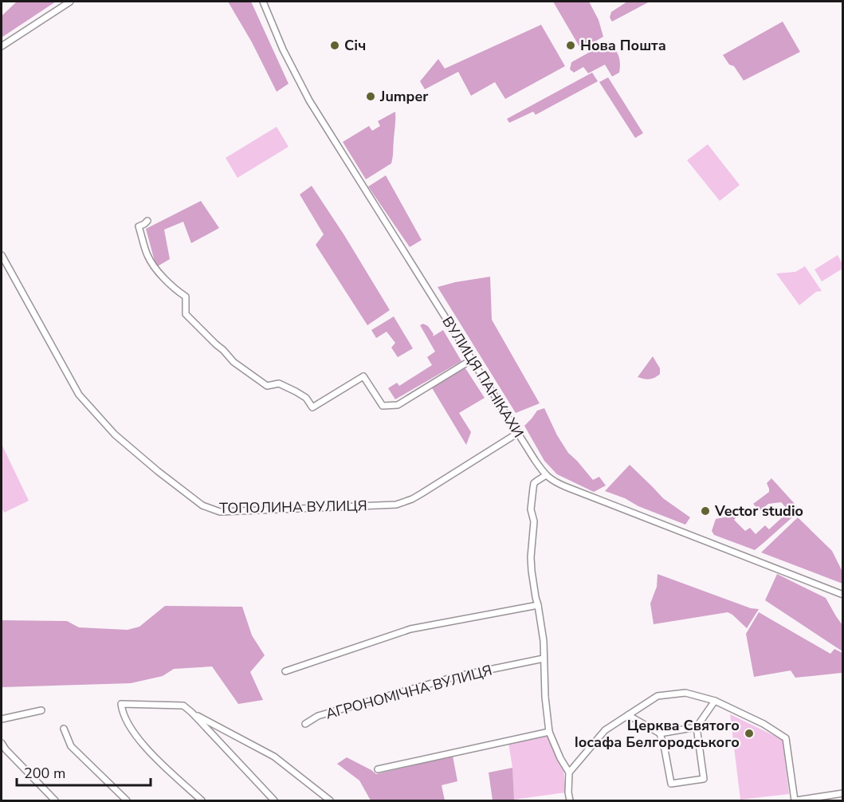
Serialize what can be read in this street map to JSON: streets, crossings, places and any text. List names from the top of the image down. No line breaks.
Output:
{"streets":{"street":["ВУЛИЦЯ ПАНІКАХИ","ТОПОЛИНА ВУЛИЦЯ","АГРОНОМІЧНА ВУЛИЦЯ"]},"crossings":[["ВУЛИЦЯ ПАНІКАХИ","ТОПОЛИНА ВУЛИЦЯ"]],"places":["Січ","Нова Пошта","Jumper","Vector studio","Церква Святого Іосафа Белгородського"],"scale_bar":"200 m"}
